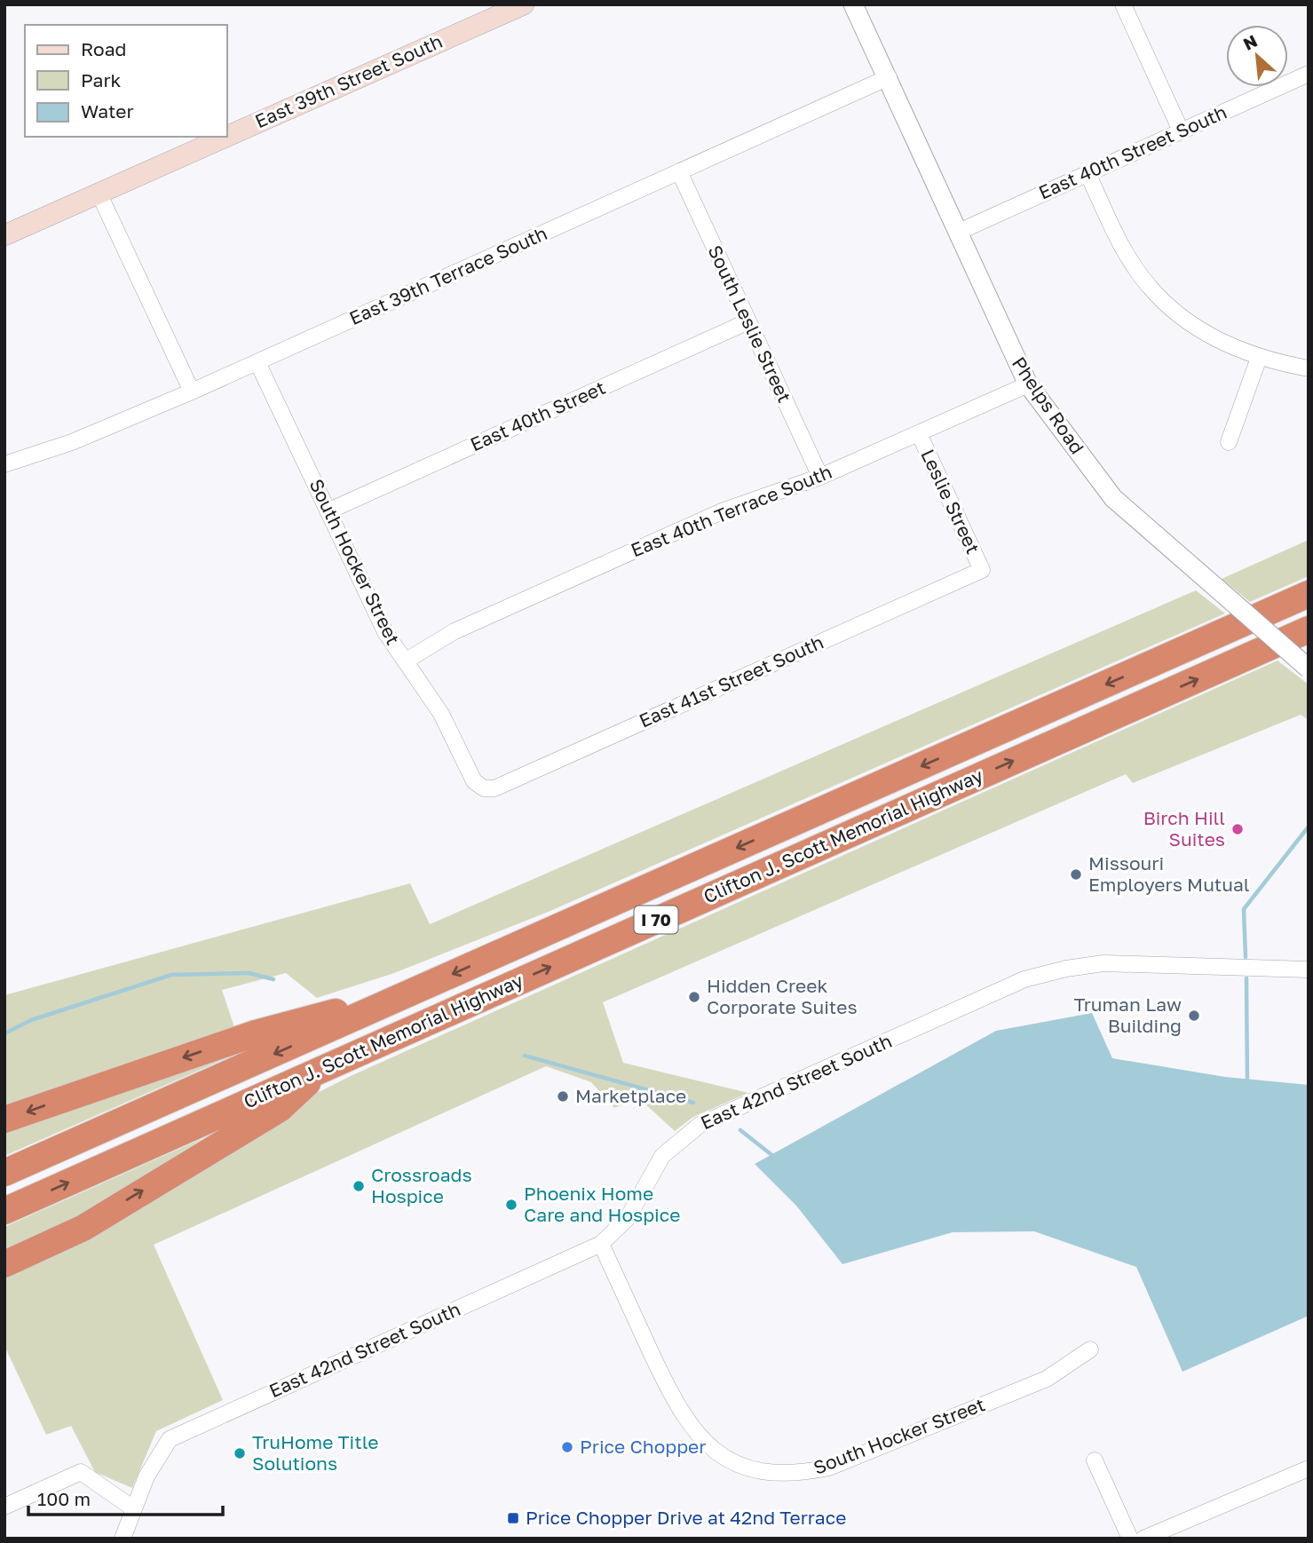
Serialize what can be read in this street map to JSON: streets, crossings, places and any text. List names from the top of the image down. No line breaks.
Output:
{"streets":{"highway":["Clifton J. Scott Memorial Highway","I 70"],"main road":["East 39th Street South"],"street":["East 40th Street South","East 39th Terrace South","South Leslie Street","Phelps Road","East 40th Street","Leslie Street","East 40th Terrace South","South Hocker Street","East 41st Street South","East 42nd Street South"]},"crossings":[["East 40th Street South","Phelps Road"],["East 39th Terrace South","South Leslie Street"],["East 39th Terrace South","Phelps Road"],["East 39th Terrace South","South Hocker Street"],["South Leslie Street","East 40th Street"],["South Leslie Street","East 40th Terrace South"],["Phelps Road","East 40th Terrace South"],["East 40th Street","South Hocker Street"],["Leslie Street","East 40th Terrace South"],["Leslie Street","East 41st Street South"],["East 40th Terrace South","South Hocker Street"],["South Hocker Street","East 41st Street South"],["South Hocker Street","East 42nd Street South"]],"places":{"other":["Birch Hill Suites","Missouri Employers Mutual","Hidden Creek Corporate Suites","Truman Law Building","Marketplace","Crossroads Hospice","Phoenix Home Care and Hospice","Price Chopper","TruHome Title Solutions"],"transit":["Price Chopper Drive at 42nd Terrace"]},"legend":["Road","Park","Water"],"scale_bar":"100 m","north":"top left"}
